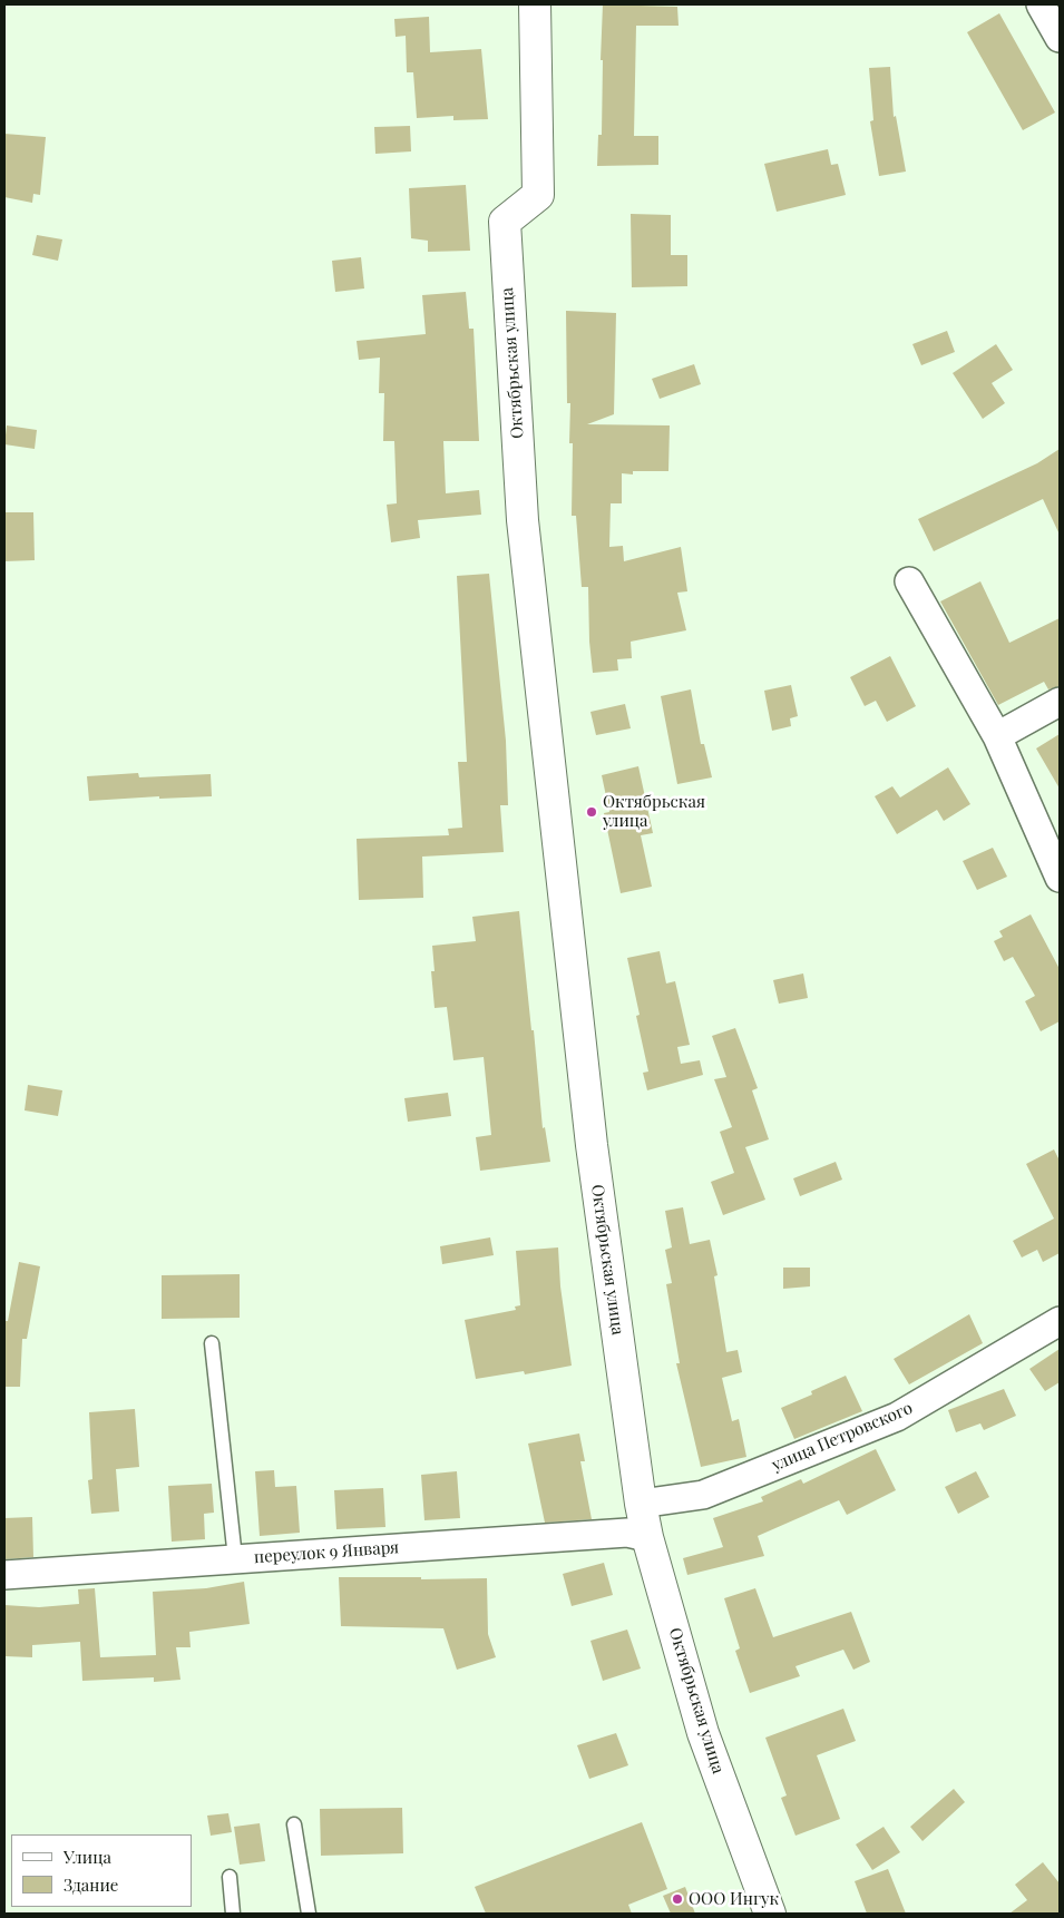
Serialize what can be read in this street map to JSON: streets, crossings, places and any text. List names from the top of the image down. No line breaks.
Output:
{"streets":{"main road":["Октябрьская улица"],"street":["улица Петровского","переулок 9 Января"]},"crossings":[["Октябрьская улица","улица Петровского"],["Октябрьская улица","переулок 9 Января"]],"places":["Октябрьская улица","ООО Ингук"],"legend":["Улица","Здание"]}
